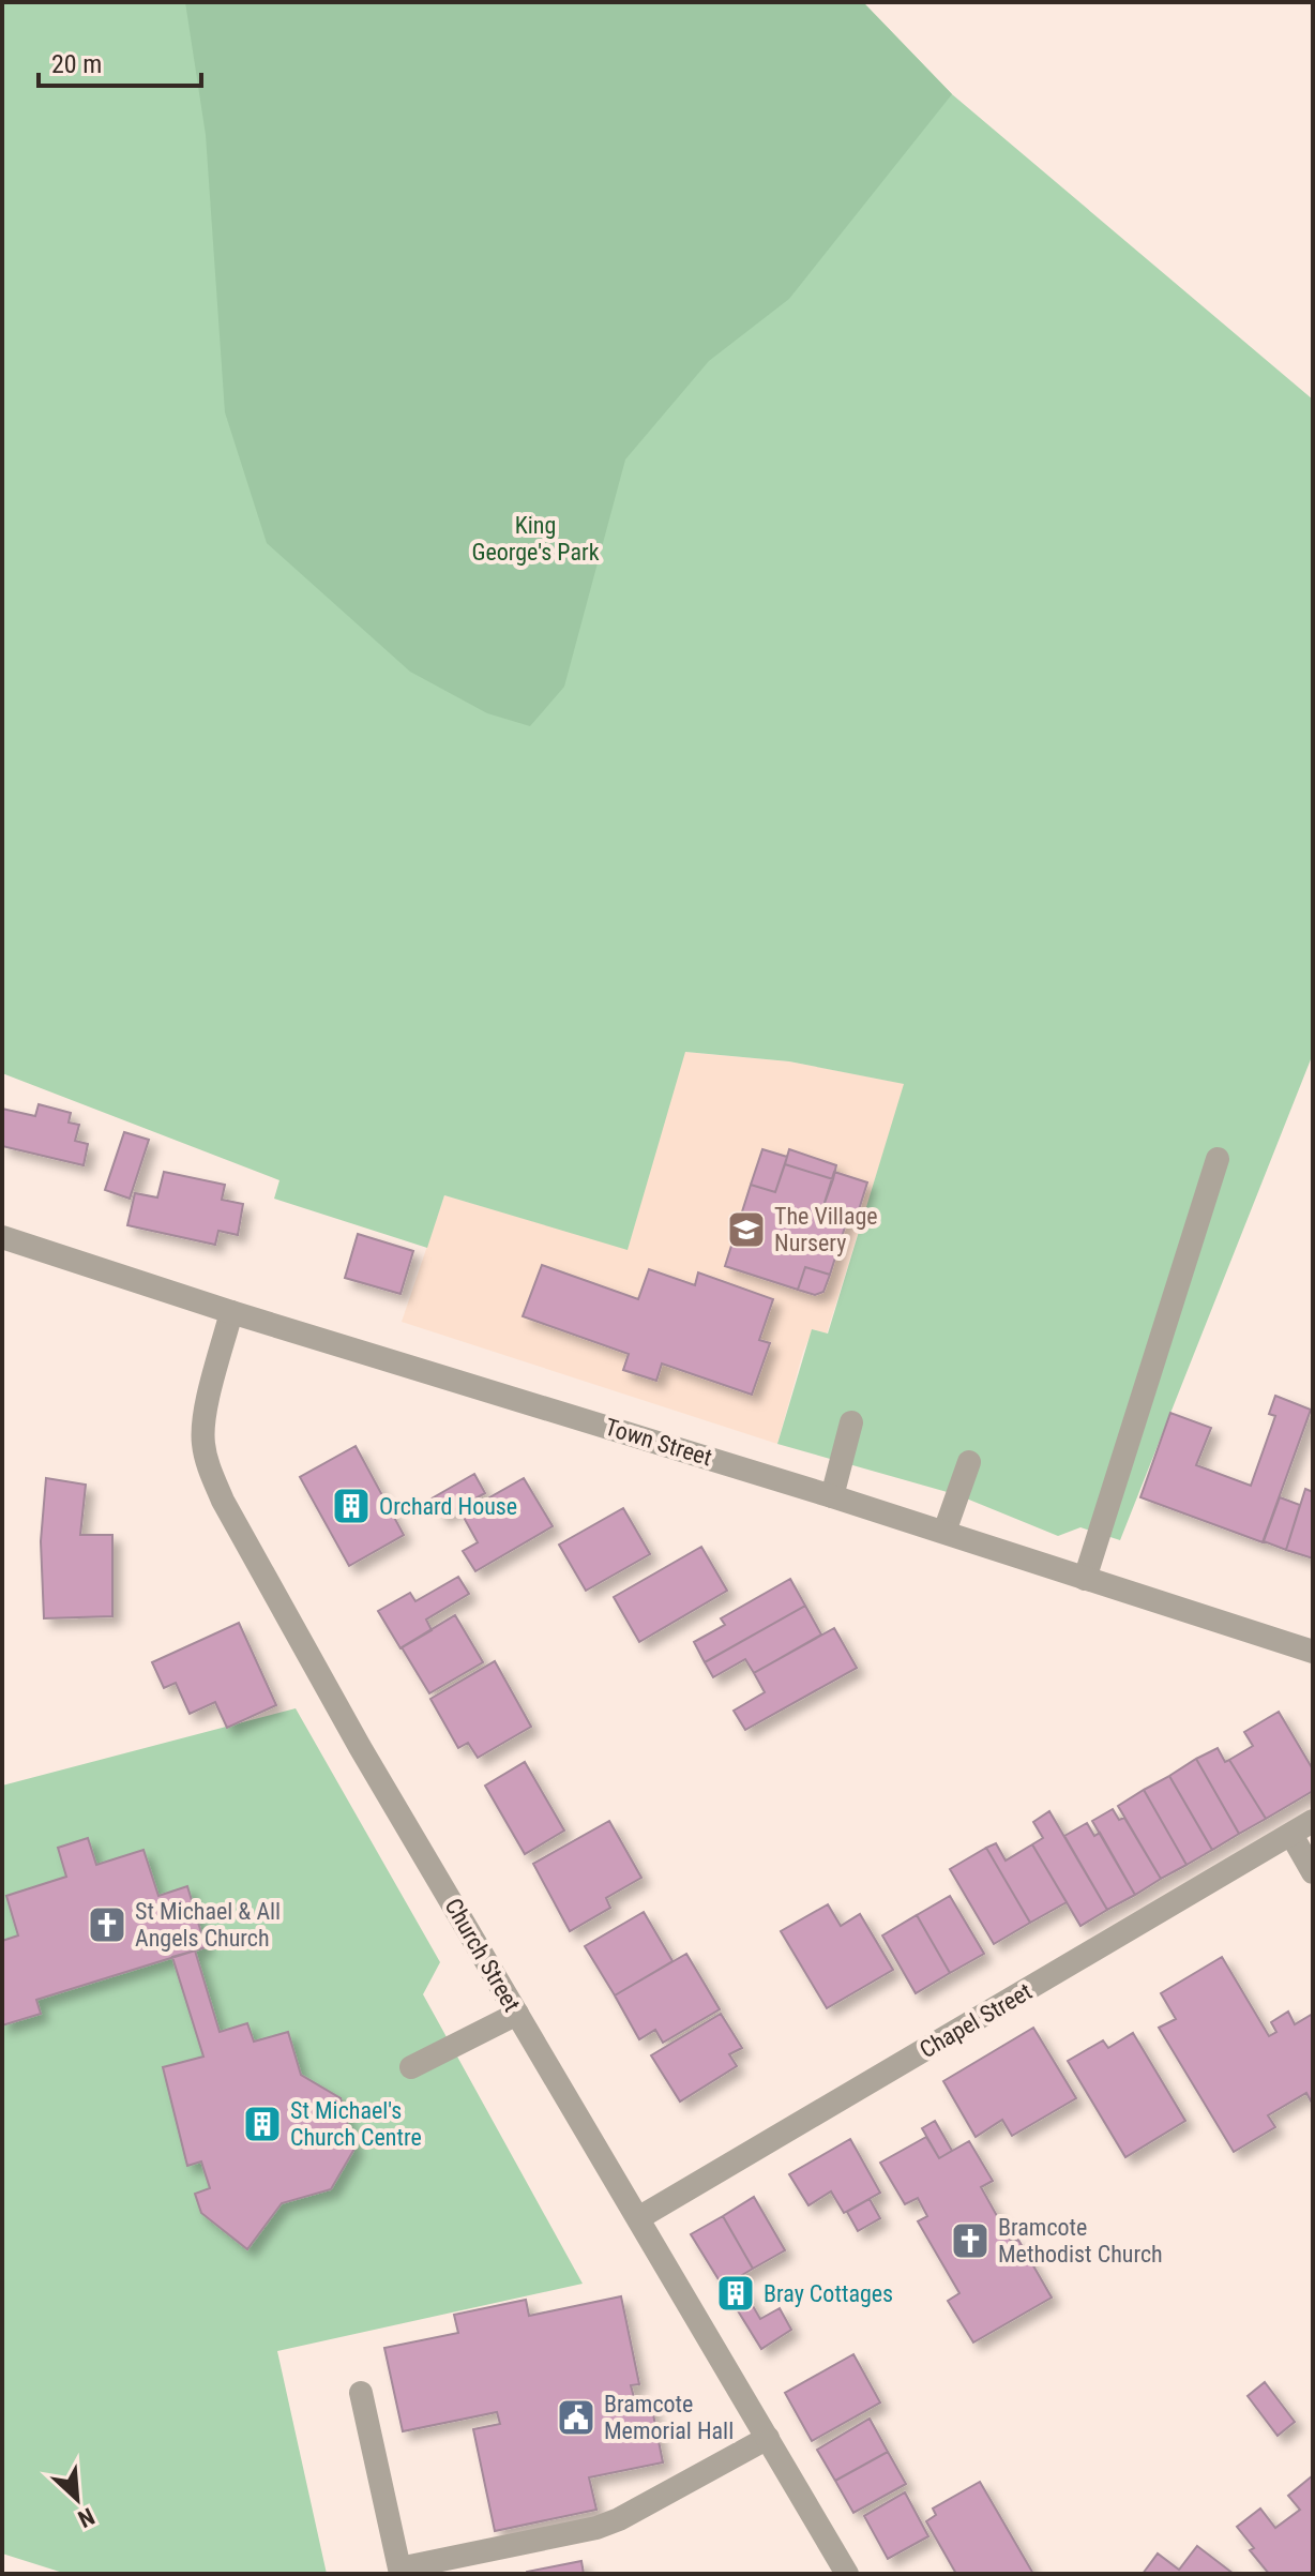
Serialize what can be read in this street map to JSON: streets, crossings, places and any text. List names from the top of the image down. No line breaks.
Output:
{"streets":{"street":["Town Street","Church Street","Chapel Street"]},"crossings":[["Town Street","Church Street"],["Church Street","Chapel Street"]],"parks":["King George's Park"],"places":{"school or university":["The Village Nursery"],"building":["Orchard House","St Michael's Church Centre","Bray Cottages"],"church":["St Michael & All Angels Church","Bramcote Methodist Church"],"public building":["Bramcote Memorial Hall"]},"scale_bar":"20 m","north":"bottom right"}
